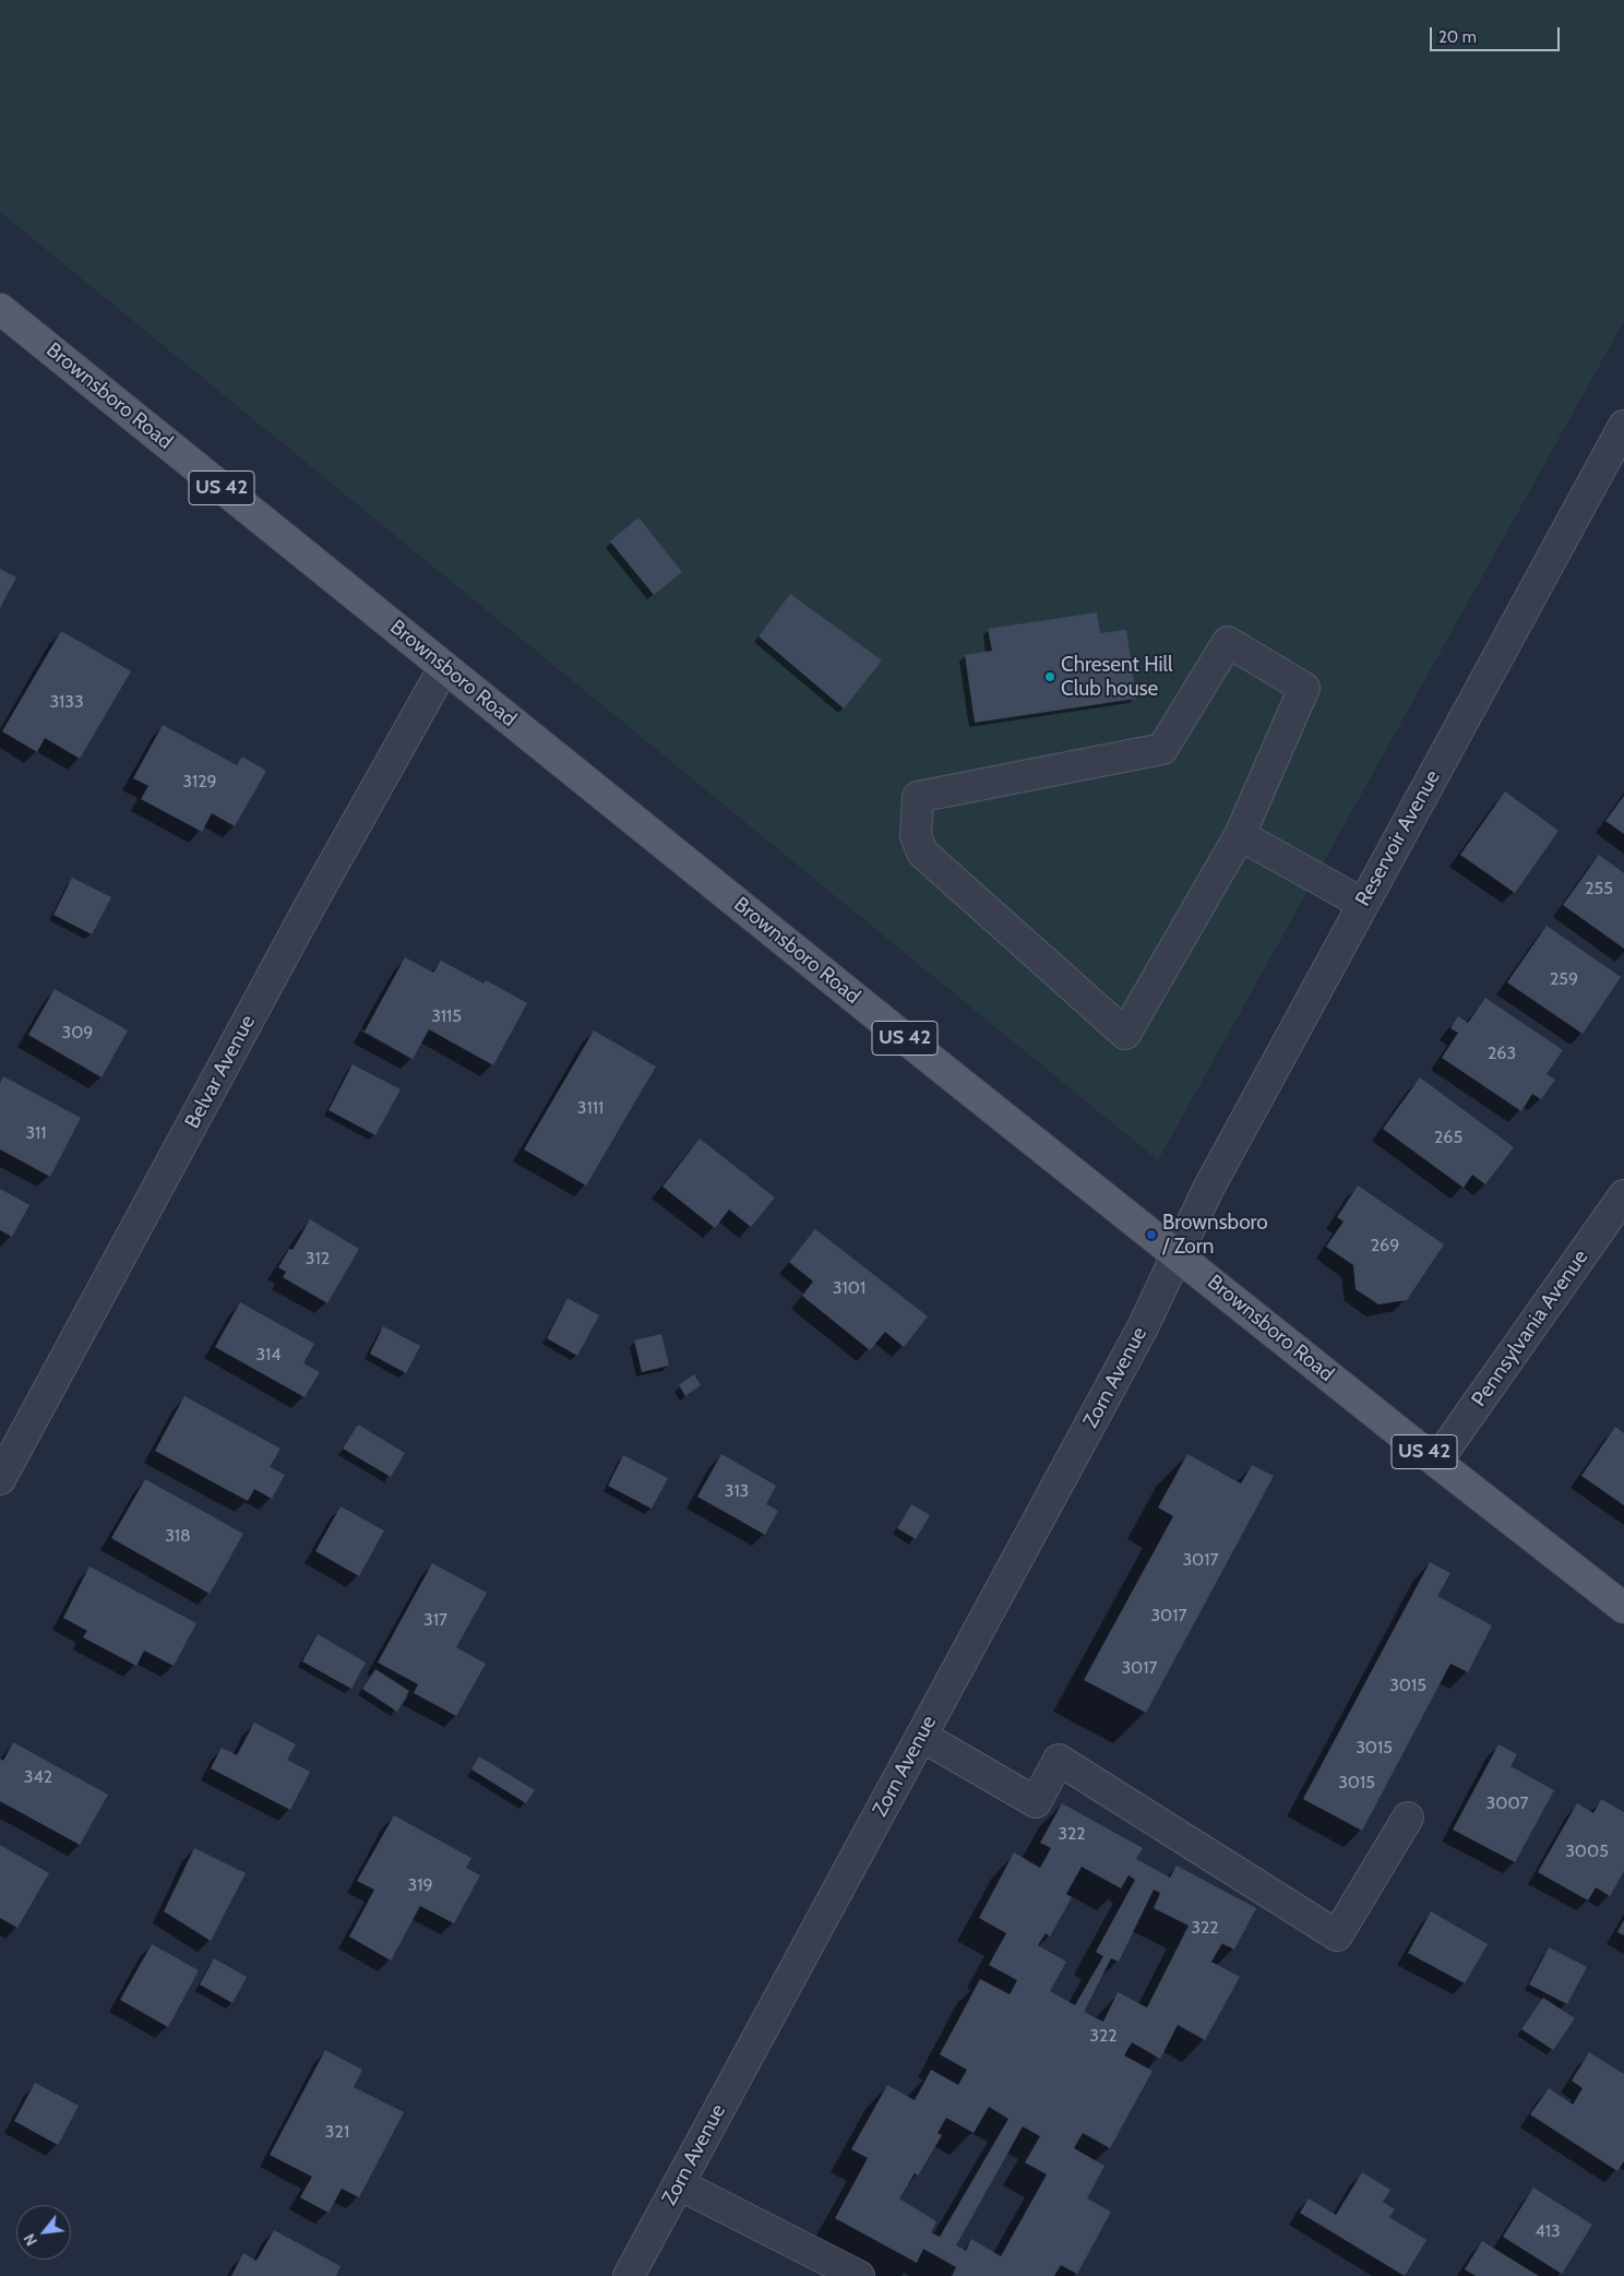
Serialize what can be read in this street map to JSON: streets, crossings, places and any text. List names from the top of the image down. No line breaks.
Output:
{"streets":{"main road":["Brownsboro Road","US 42"],"street":["Reservoir Avenue","Belvar Avenue","Pennsylvania Avenue","Zorn Avenue"]},"crossings":[["Brownsboro Road","Reservoir Avenue"],["Brownsboro Road","Belvar Avenue"],["Brownsboro Road","Pennsylvania Avenue"],["Brownsboro Road","Zorn Avenue"],["Reservoir Avenue","Zorn Avenue"]],"places":["Chresent Hill Club house","Brownsboro / Zorn"],"house_numbers":["3133","3129","255","259","3115","309","263","3111","311","265","269","312","3101","314","313","318","3017","3017","317","3017","3015","3015","342","3015","3007","322","3005","319","322","322","321","413"],"scale_bar":"20 m","north":"bottom left"}
